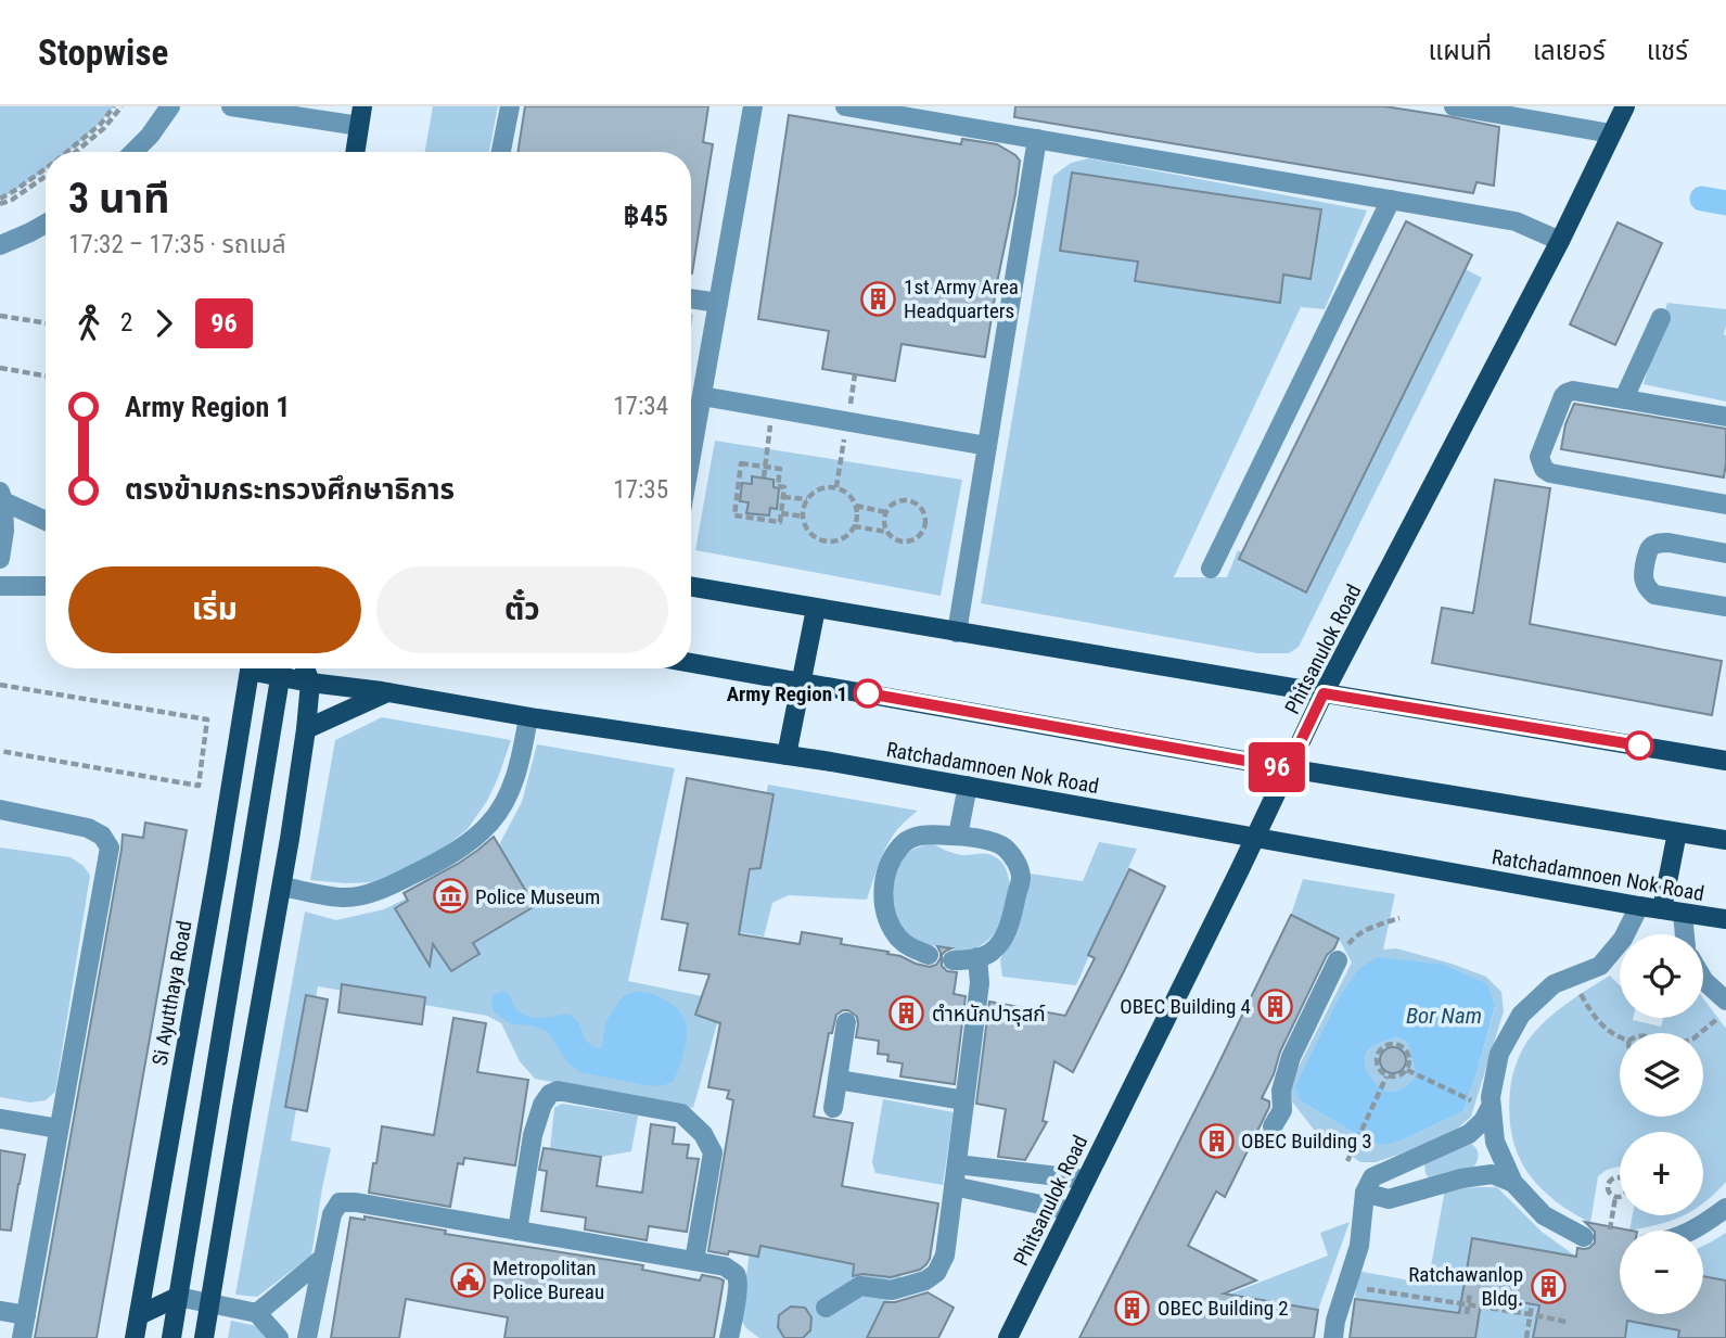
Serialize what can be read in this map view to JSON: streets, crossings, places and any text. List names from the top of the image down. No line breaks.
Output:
{"streets":{"main road":["Phitsanulok Road","Ratchadamnoen Nok Road","Si Ayutthaya Road"]},"crossings":[["Phitsanulok Road","Ratchadamnoen Nok Road"]],"water":["Bor Nam"],"places":{"building":["1st Army Area Headquarters","OBEC Building 4","ตำหนักปารุสก์","OBEC Building 3","Ratchawanlop Bldg.","OBEC Building 2"],"other":["Army Region 1"],"museum":["Police Museum"],"public building":["Metropolitan Police Bureau"]},"lines":["bus line 96"],"page":{"header":"Stopwise","nav":["แผนที่","เลเยอร์","แชร์"],"on_map":"96","heading":["3 นาที","17:32 – 17:35 · รถเมล์","฿45"],"legs":["2","96"],"list":[{"name":"Army Region 1","value":"17:34"},{"name":"ตรงข้ามกระทรวงศึกษาธิการ","value":"17:35"}],"buttons":["เริ่ม","ตั๋ว"],"map_buttons":["+","−"]}}
